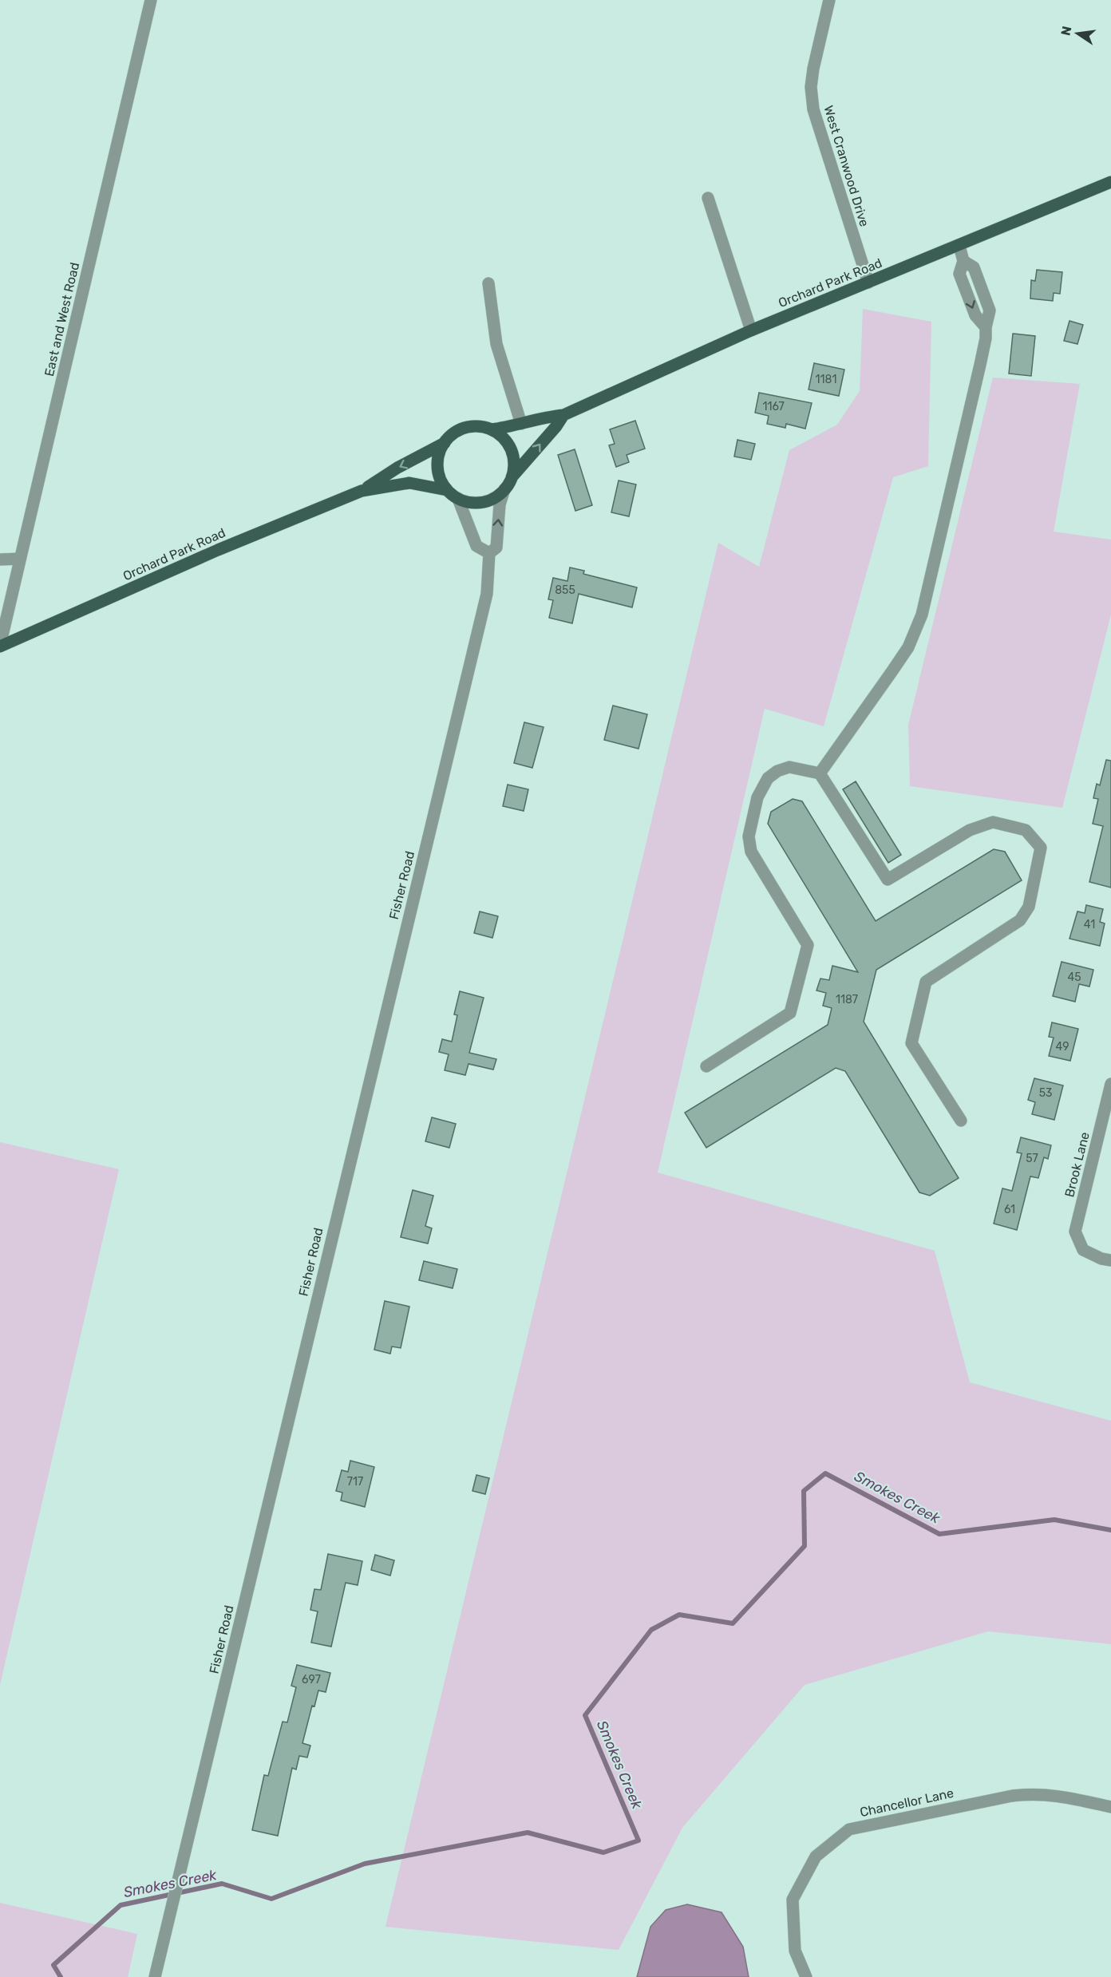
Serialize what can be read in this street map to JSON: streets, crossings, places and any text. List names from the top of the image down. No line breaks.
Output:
{"streets":{"main road":["Orchard Park Road"],"street":["West Cranwood Drive","East and West Road","Fisher Road","Brook Lane","Chancellor Lane"]},"crossings":[["West Cranwood Drive","Orchard Park Road"],["Orchard Park Road","East and West Road"],["Orchard Park Road","Fisher Road"]],"water":["Smokes Creek"],"house_numbers":["1181","1167","855","41","45","1187","49","53","57","61","717","697"],"north":"left"}
